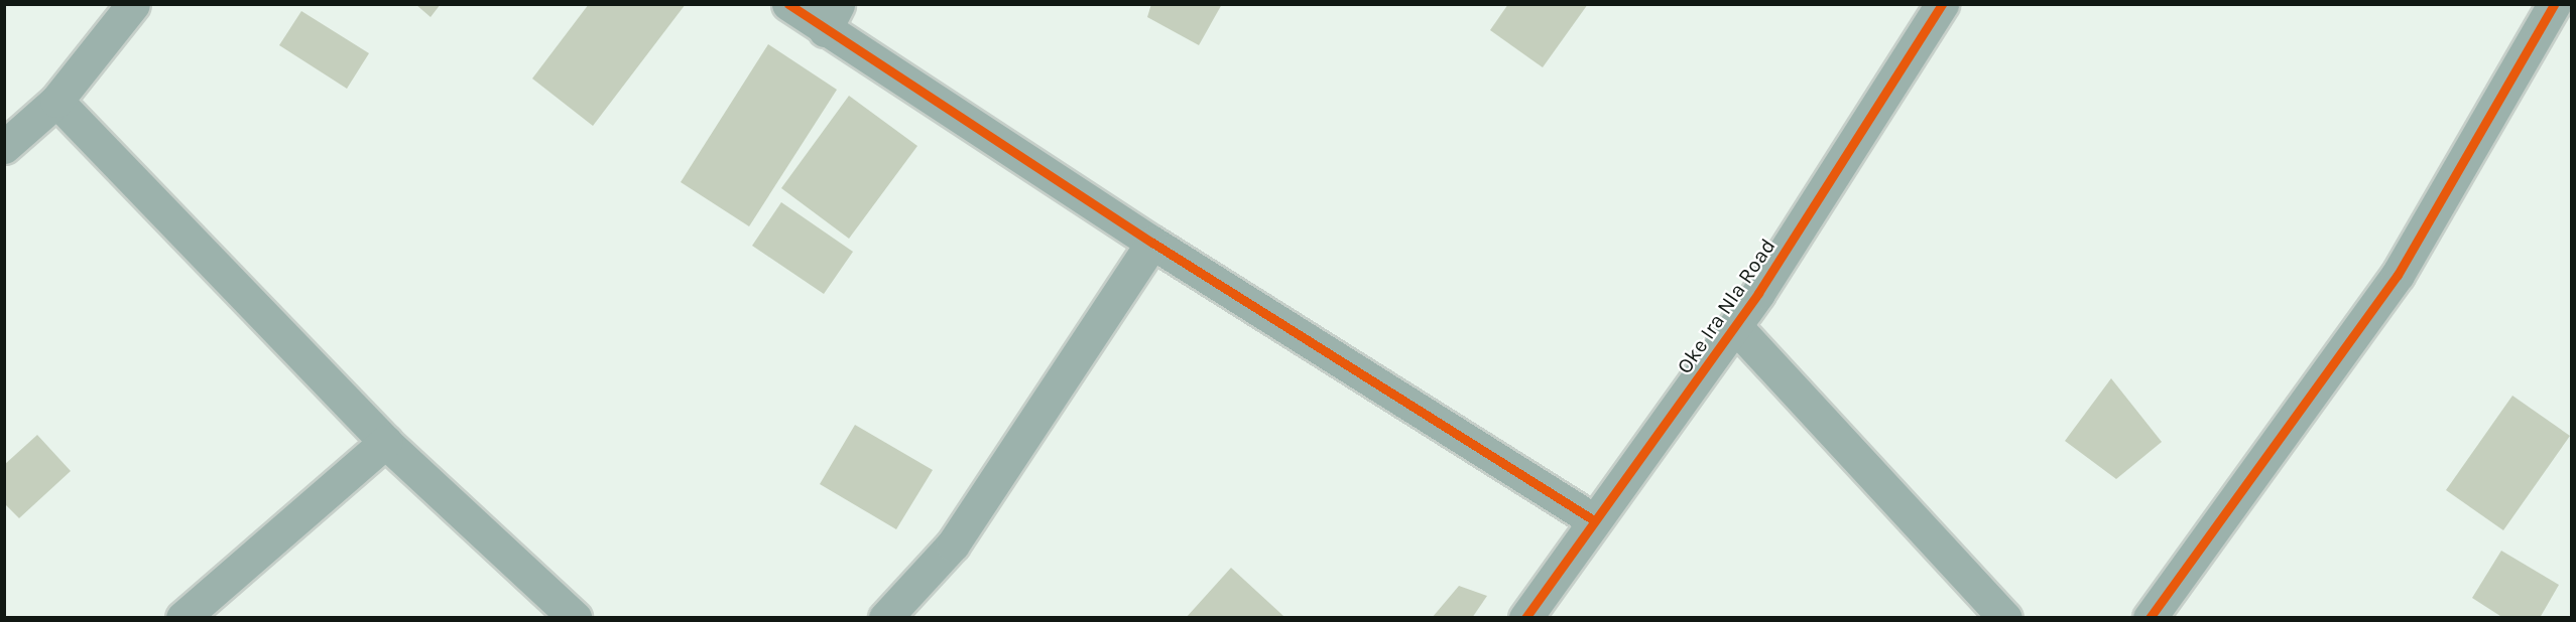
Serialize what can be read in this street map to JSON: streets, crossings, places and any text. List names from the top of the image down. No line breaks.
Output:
{"streets":{"street":["Oke Ira Nla Road"]}}
